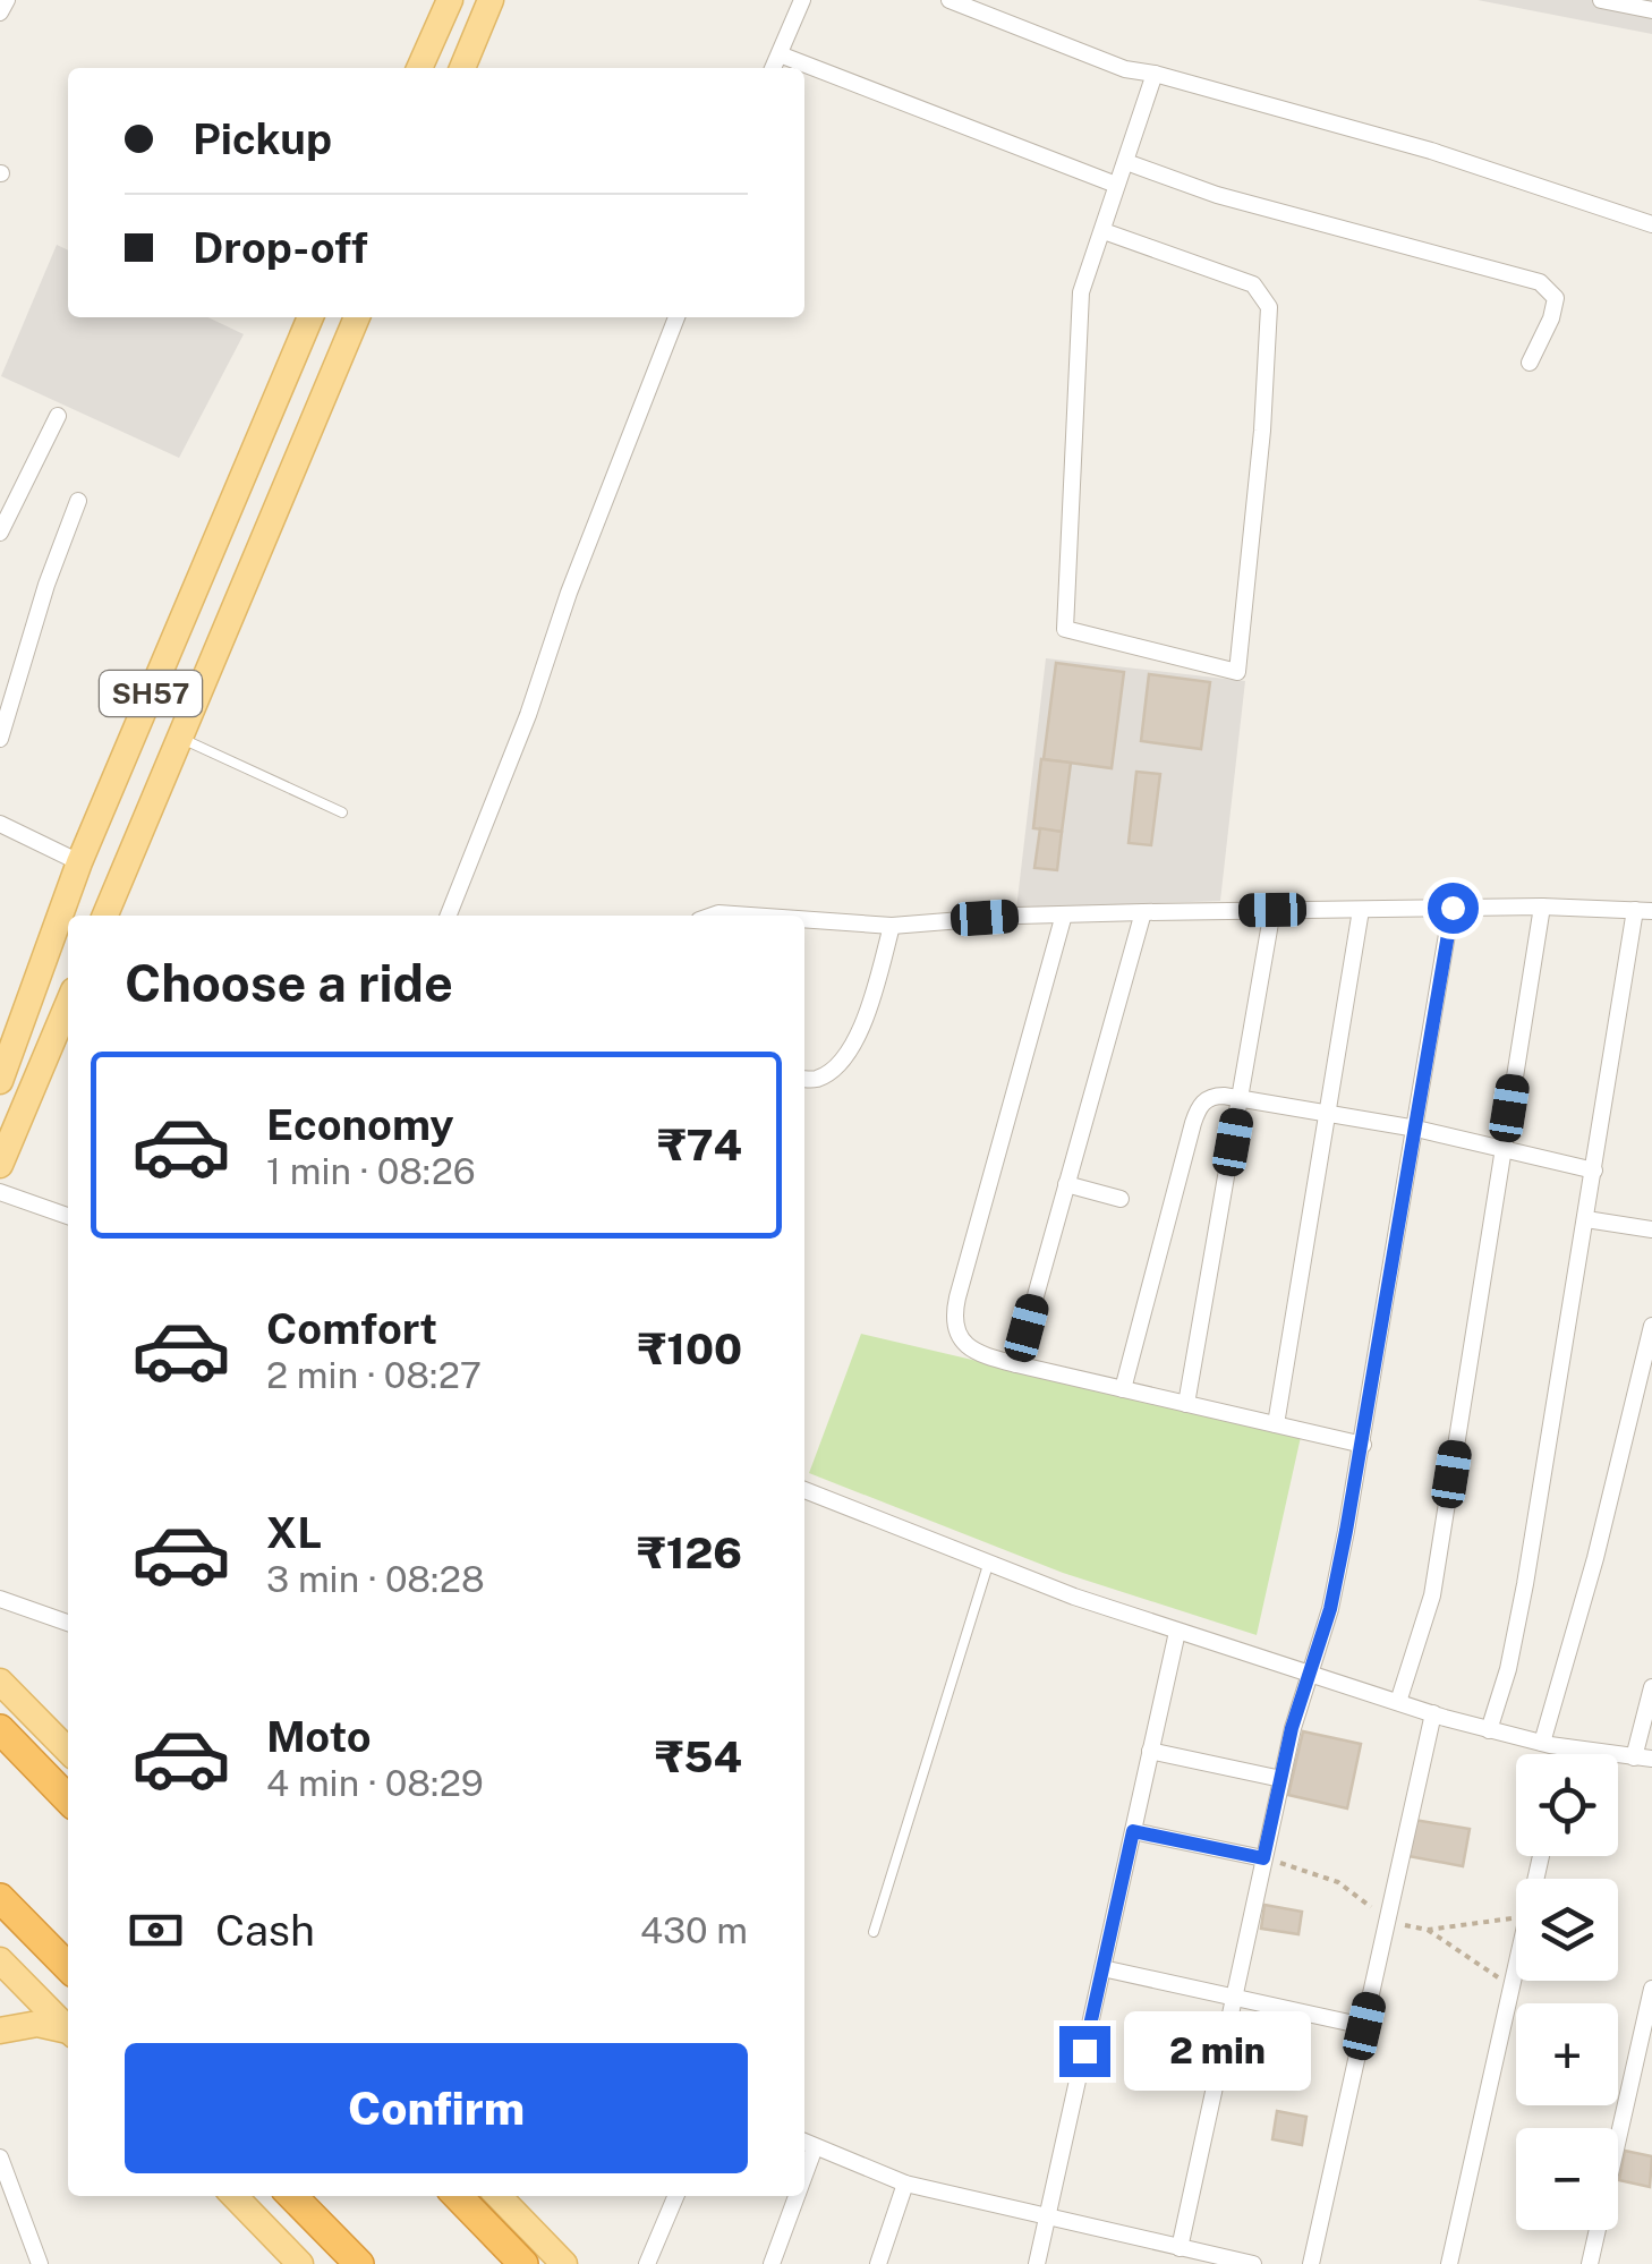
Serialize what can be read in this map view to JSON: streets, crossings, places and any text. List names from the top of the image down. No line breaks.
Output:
{"streets":{"main road":["SH57"]},"page":{"banner":["Pickup","Drop-off"],"heading":"Choose a ride","list":[{"name":"Economy","note":"1 min · 08:26","value":"₹74"},{"name":"Comfort","note":"2 min · 08:27","value":"₹100"},{"name":"XL","note":"3 min · 08:28","value":"₹126"},{"name":"Moto","note":"4 min · 08:29","value":"₹54"}],"map_buttons":["+","−"],"pay":["Cash","430 m"],"bubble":"2 min","buttons":"Confirm"}}
